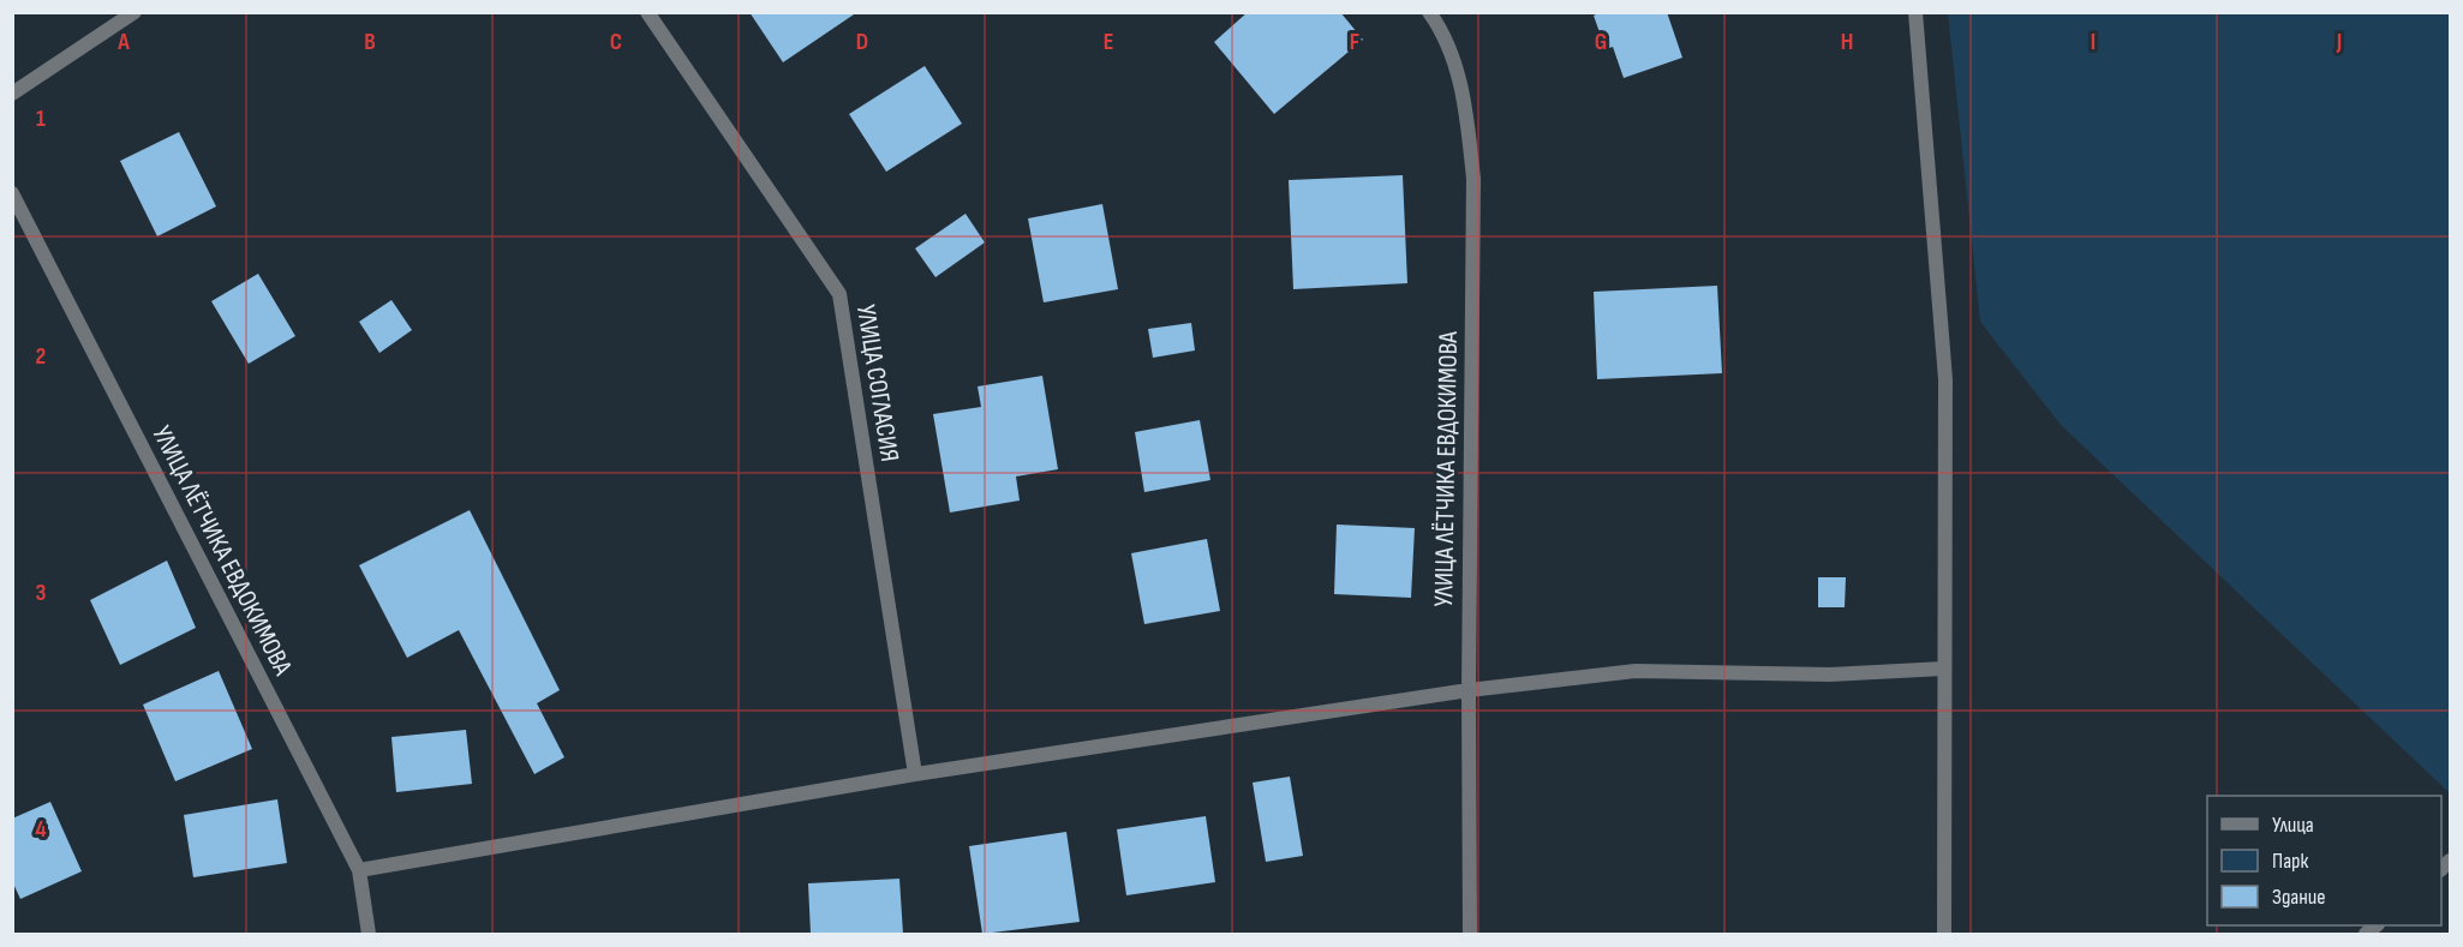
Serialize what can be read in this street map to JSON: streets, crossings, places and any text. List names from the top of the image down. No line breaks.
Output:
{"streets":{"street":["УЛИЦА СОГЛАСИЯ","УЛИЦА ЛЁТЧИКА ЕВДОКИМОВА"]},"legend":["Улица","Парк","Здание"],"grid":{"columns":["A","B","C","D","E","F","G","H","I","J"],"rows":["1","2","3","4"]}}
